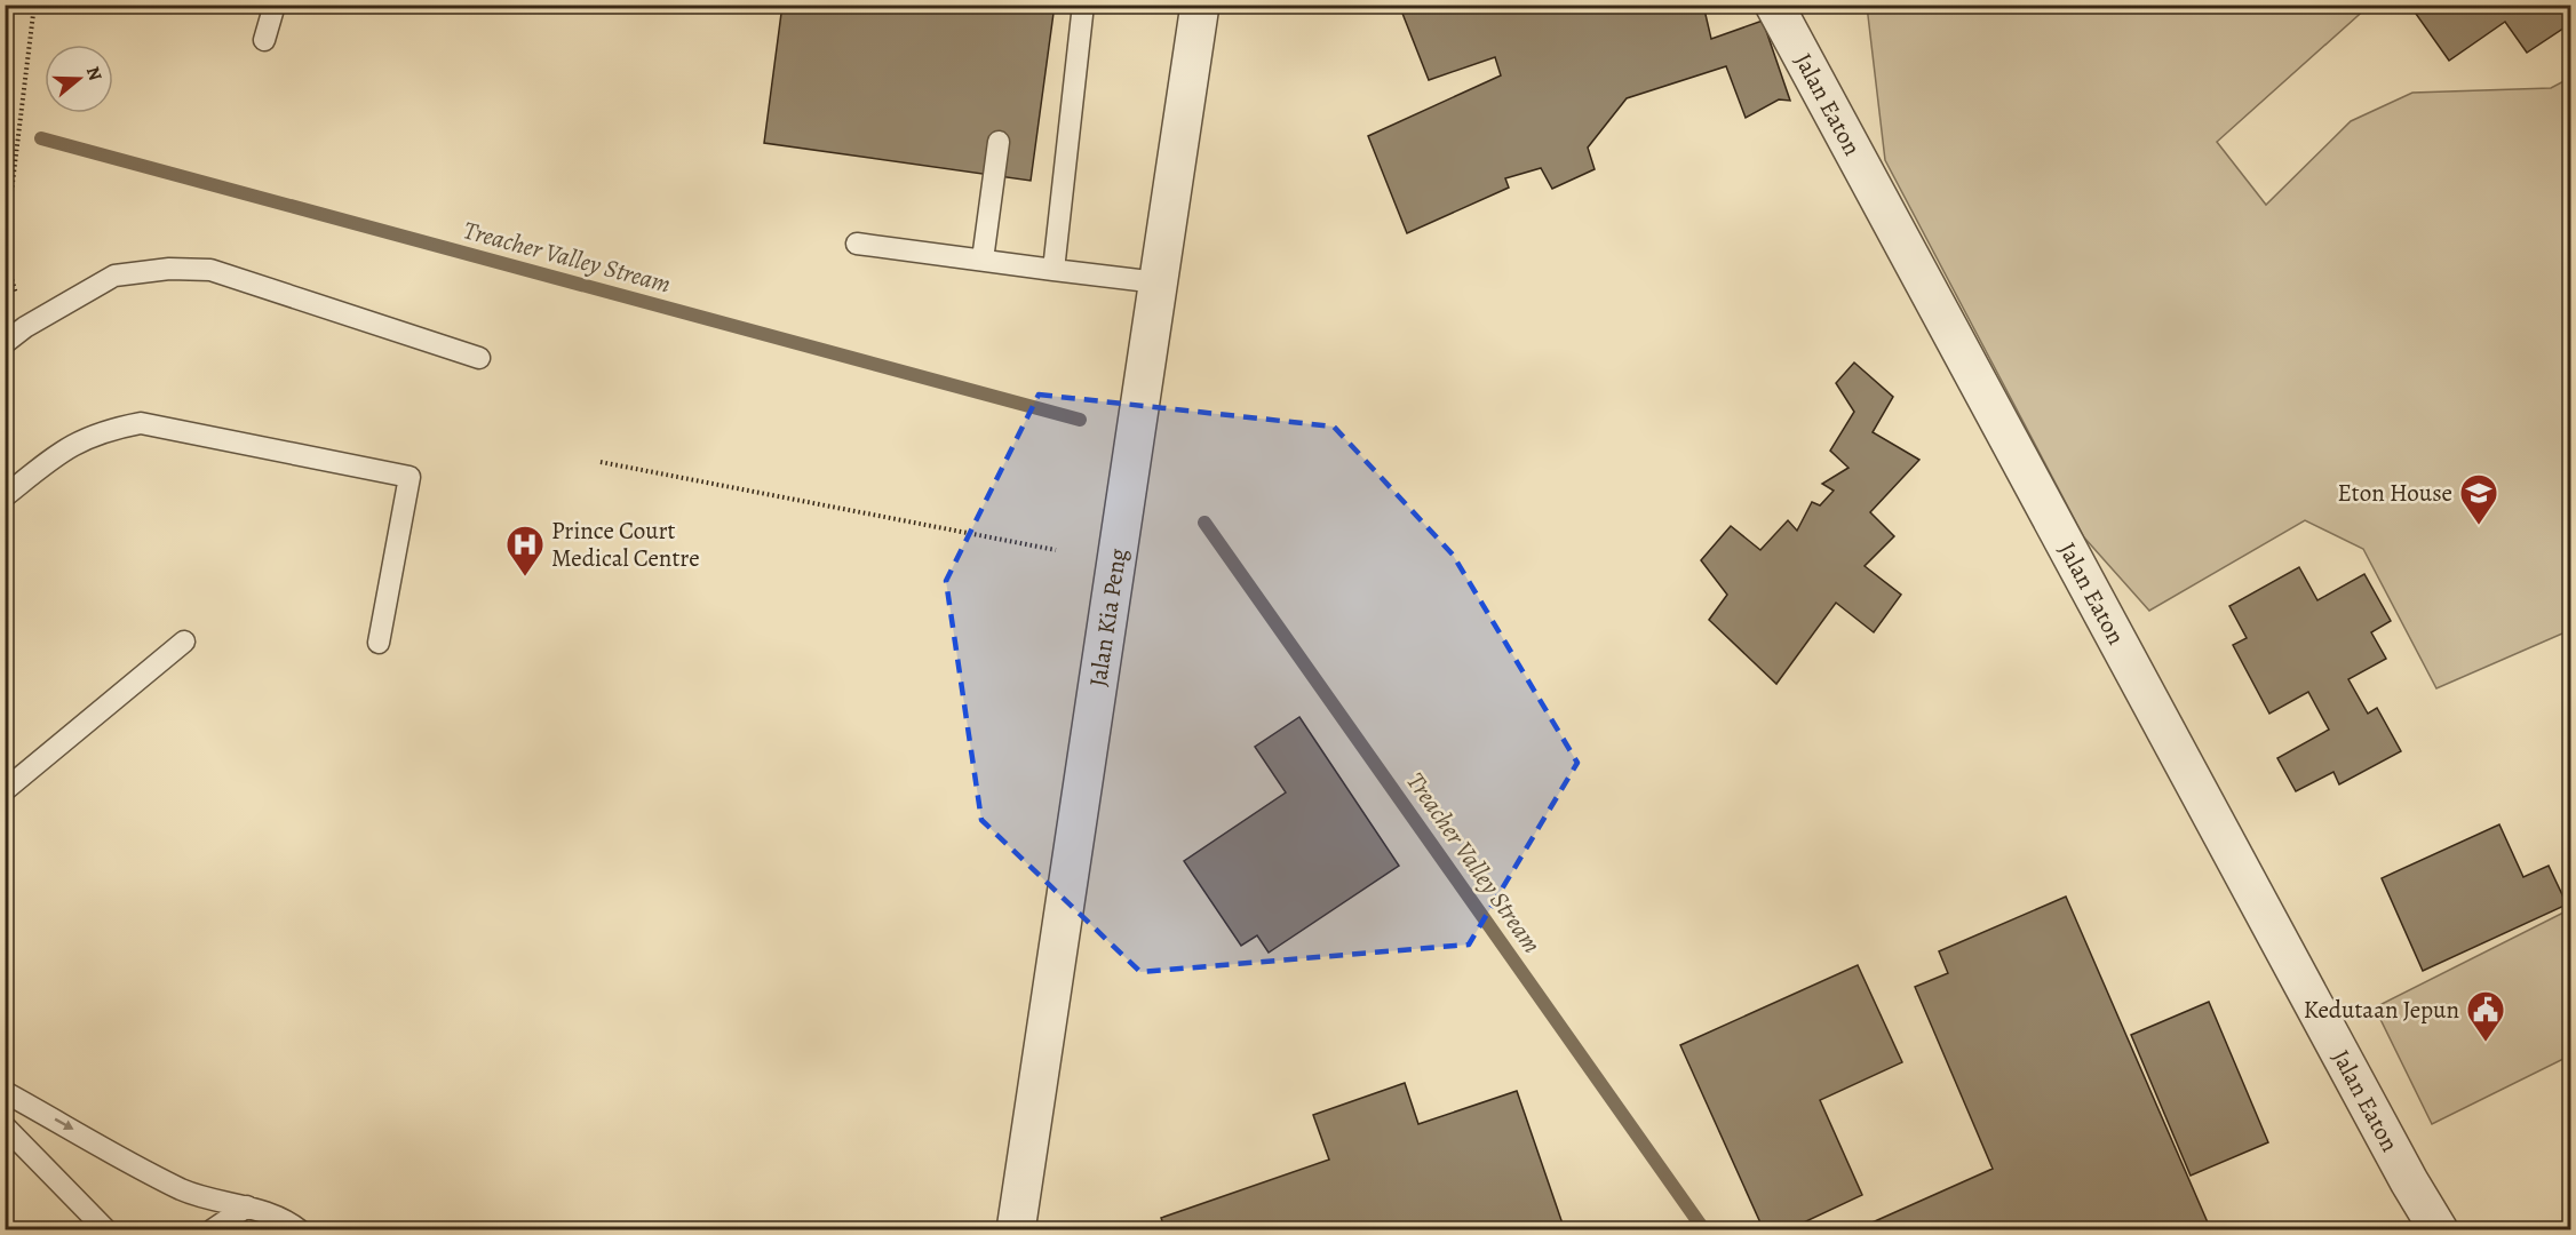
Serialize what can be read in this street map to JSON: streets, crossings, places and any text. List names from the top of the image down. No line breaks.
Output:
{"streets":{"street":["Jalan Eaton","Jalan Kia Peng"]},"water":["Treacher Valley Stream"],"places":{"school or university":["Eton House"],"hospital":["Prince Court Medical Centre"],"public building":["Kedutaan Jepun"]},"north":"right"}
